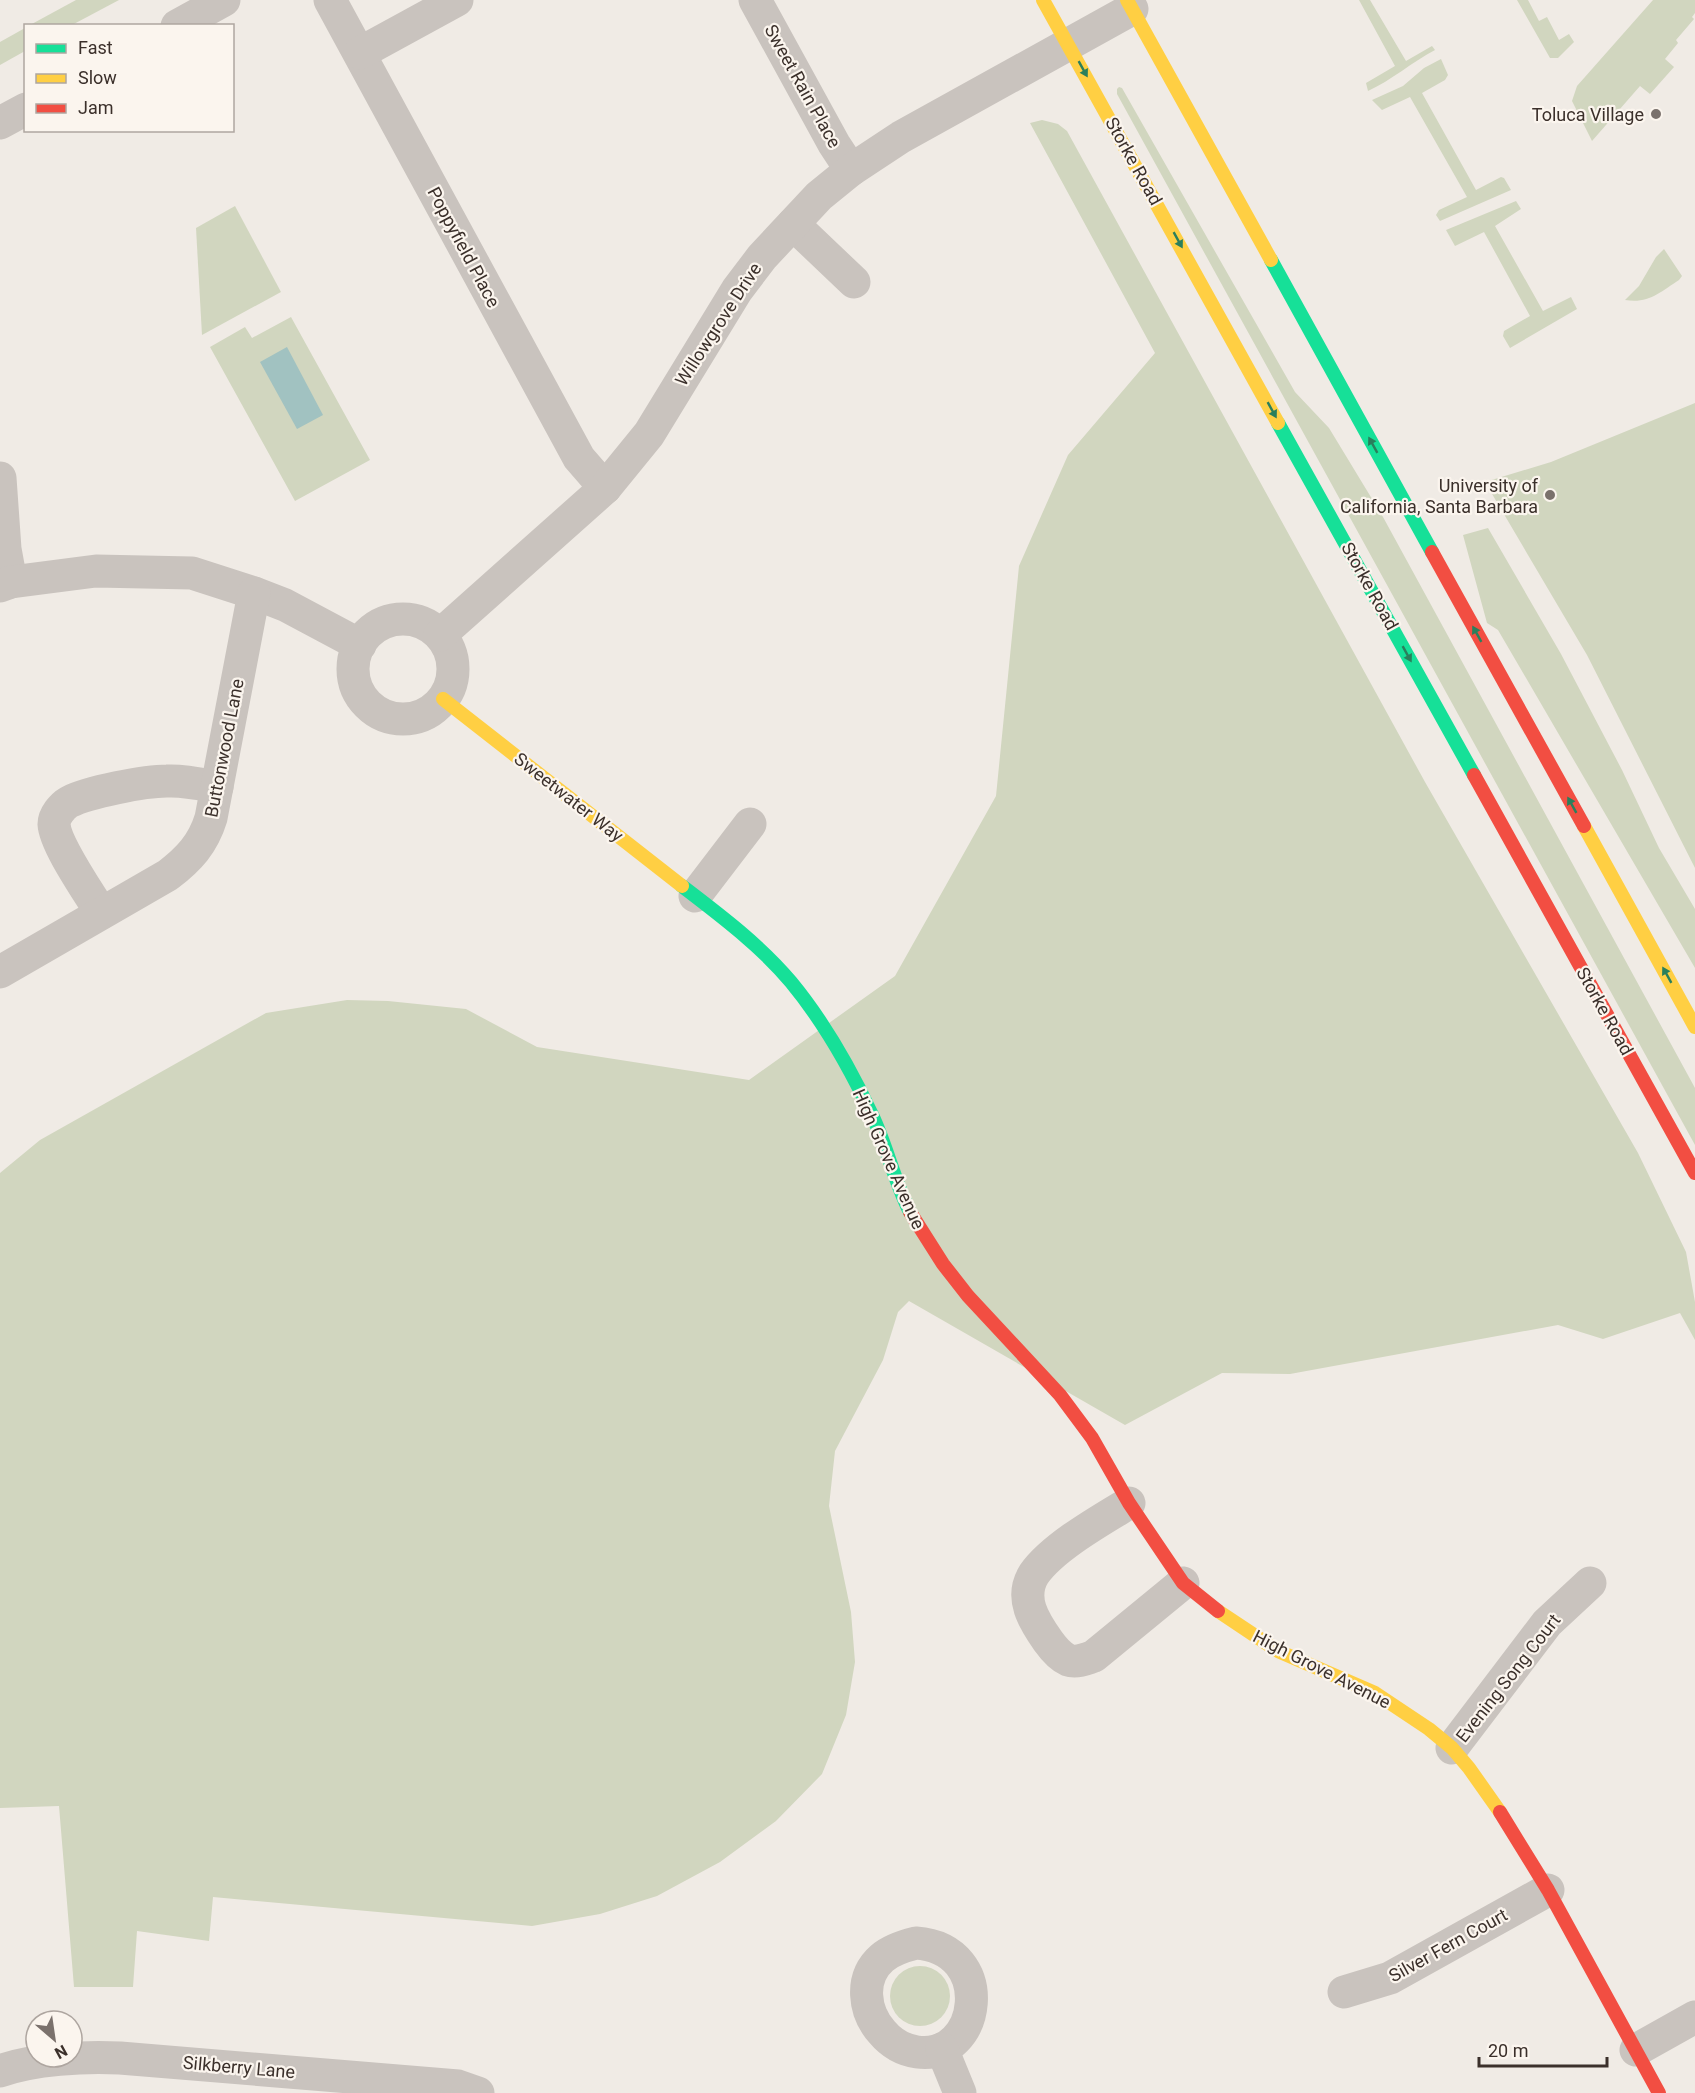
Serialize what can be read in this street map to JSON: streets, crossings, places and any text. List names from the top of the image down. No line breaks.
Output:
{"streets":{"main road":["Storke Road","Sweetwater Way","High Grove Avenue"],"street":["Sweet Rain Place","Poppyfield Place","Willowgrove Drive","Buttonwood Lane","Evening Song Court","Silver Fern Court","Silkberry Lane"]},"crossings":[["Sweet Rain Place","Willowgrove Drive"],["Storke Road","Willowgrove Drive"],["Poppyfield Place","Willowgrove Drive"],["Willowgrove Drive","Sweetwater Way"],["Sweetwater Way","High Grove Avenue"],["High Grove Avenue","Evening Song Court"],["High Grove Avenue","Silver Fern Court"]],"places":["Toluca Village","University of California, Santa Barbara"],"legend":["Fast","Slow","Jam"],"scale_bar":"20 m","north":"bottom right"}
